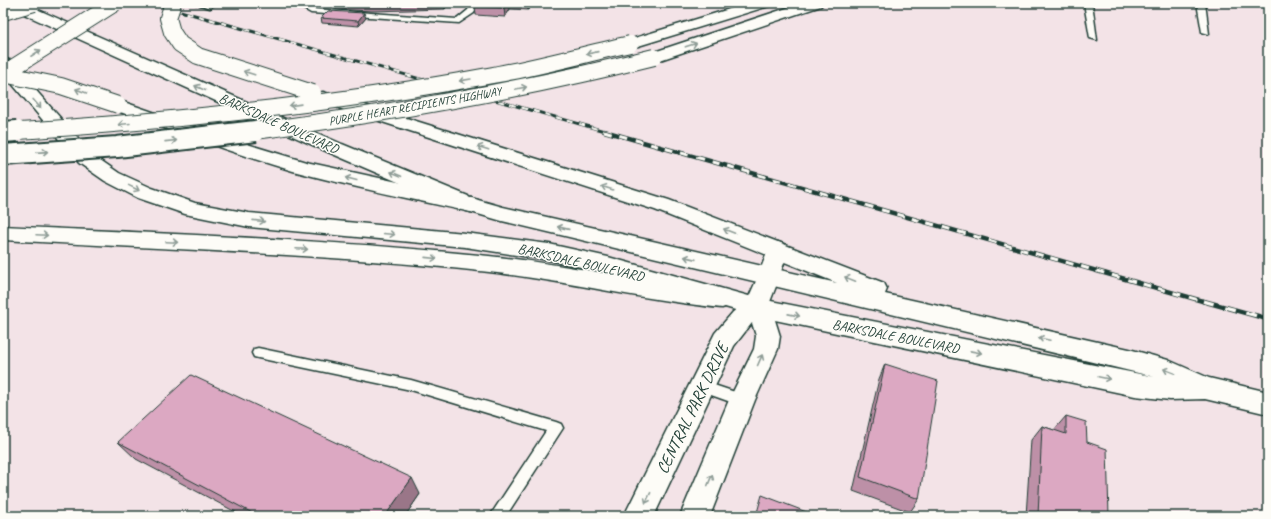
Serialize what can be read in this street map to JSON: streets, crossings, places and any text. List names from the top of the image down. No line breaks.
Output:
{"streets":{"main road":["PURPLE HEART RECIPIENTS HIGHWAY","BARKSDALE BOULEVARD","CENTRAL PARK DRIVE"]},"crossings":[["BARKSDALE BOULEVARD","CENTRAL PARK DRIVE"]]}
